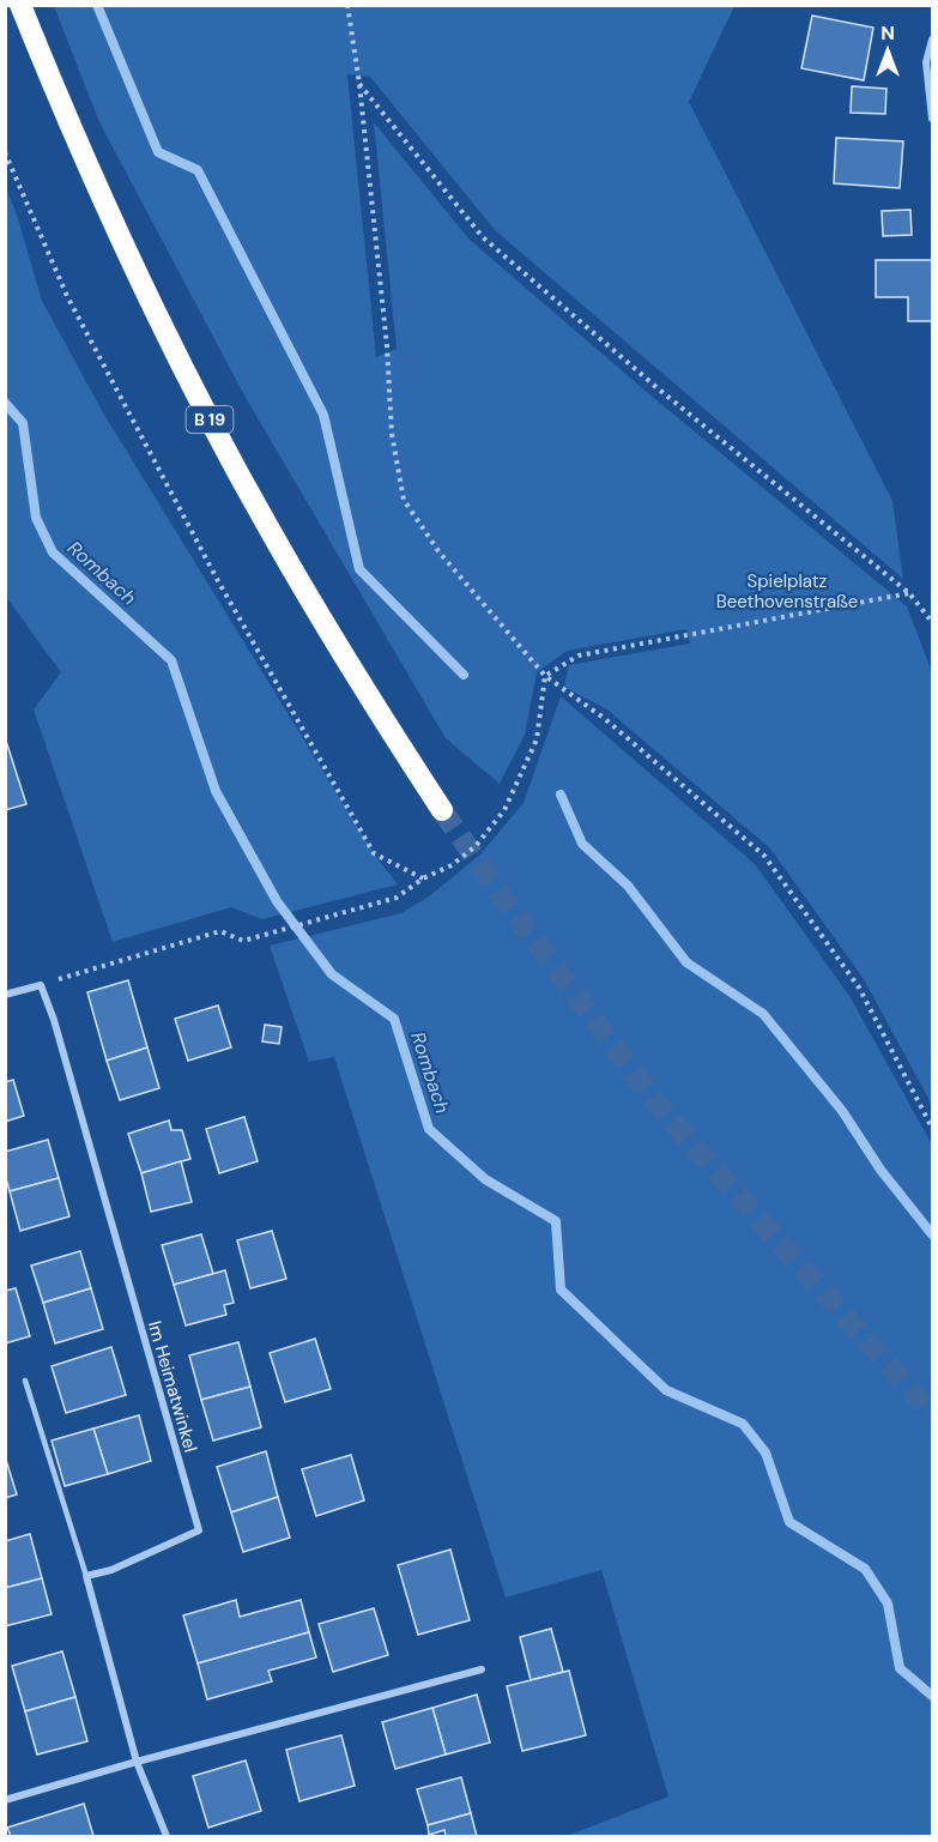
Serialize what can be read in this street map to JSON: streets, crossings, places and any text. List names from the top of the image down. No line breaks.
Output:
{"streets":{"highway":["B 19"],"street":["Im Heimatwinkel"]},"water":["Rombach"],"parks":["Spielplatz Beethovenstraße"],"north":"top"}
